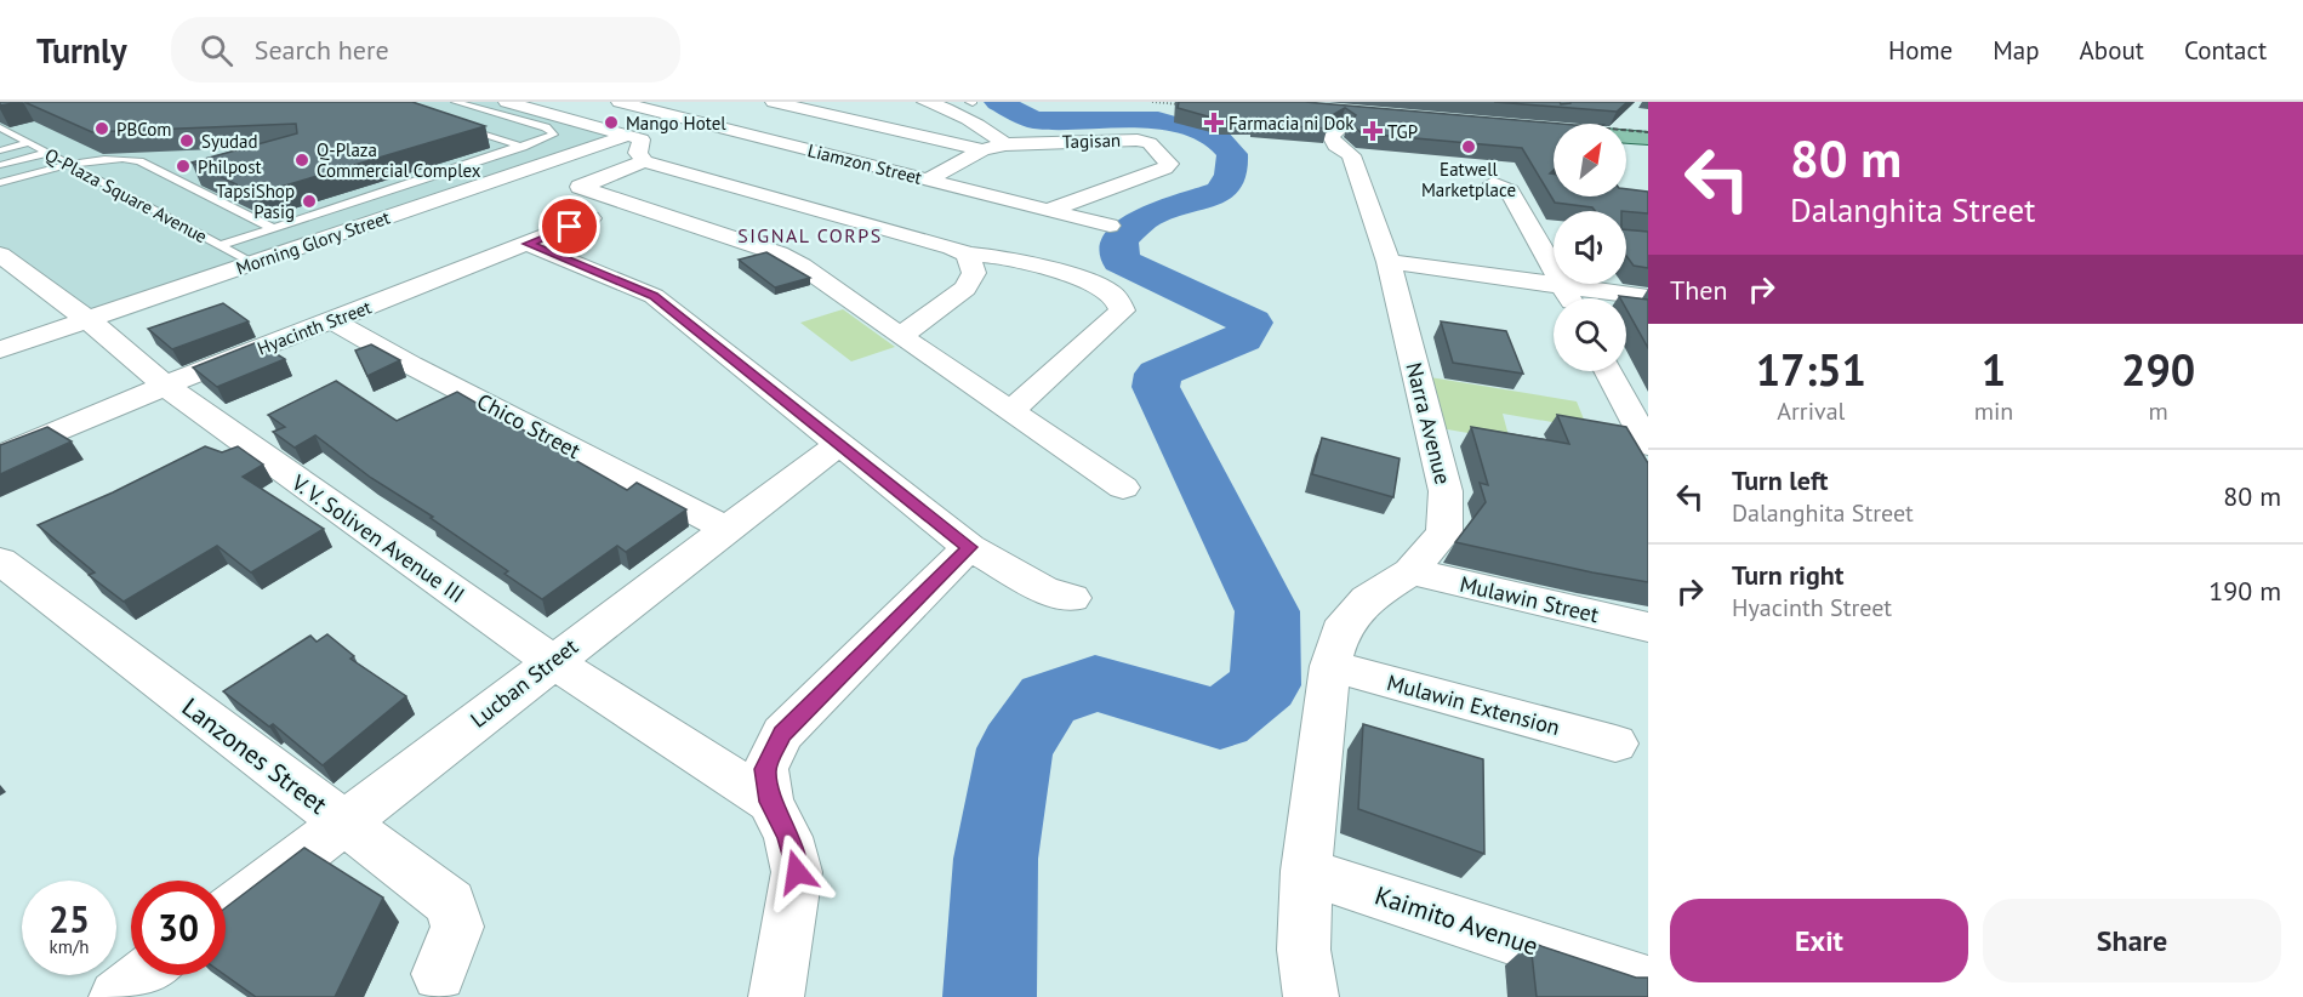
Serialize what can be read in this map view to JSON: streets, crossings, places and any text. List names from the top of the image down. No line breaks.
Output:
{"streets":{"street":["Tagisan","Liamzon Street","Morning Glory Street","Hyacinth Street","Narra Avenue","Chico Street","V. V. Soliven Avenue III","Mulawin Street","Lucban Street","Mulawin Extension","Lanzones Street","Kaimito Avenue"],"lane":["Q-Plaza Square Avenue"]},"crossings":[["Tagisan","Liamzon Street"],["Q-Plaza Square Avenue","Morning Glory Street"],["Morning Glory Street","V. V. Soliven Avenue III"],["Hyacinth Street","Chico Street"],["Hyacinth Street","V. V. Soliven Avenue III"],["Narra Avenue","Mulawin Street"],["Narra Avenue","Mulawin Extension"],["Narra Avenue","Kaimito Avenue"],["Chico Street","Lucban Street"],["V. V. Soliven Avenue III","Lucban Street"],["Lucban Street","Lanzones Street"]],"districts":["SIGNAL CORPS"],"places":{"other":["Mango Hotel","PBCom","Syudad","Eatwell Marketplace","Q-Plaza Commercial Complex","Philpost","TapsiShop Pasig"],"health":["Farmacia ni Dok","TGP"]},"north":"top right","page":{"header":"Turnly","search":"Search here","nav":["Home","Map","About","Contact"],"turn":["80 m","Dalanghita Street"],"then":"Then","eta":["17:51","Arrival","1","min","290","m"],"list":[{"name":"Turn left","note":"Dalanghita Street","value":"80 m"},{"name":"Turn right","note":"Hyacinth Street","value":"190 m"}],"speed":"25 km/h","limit":"30","buttons":["Exit","Share"]}}
